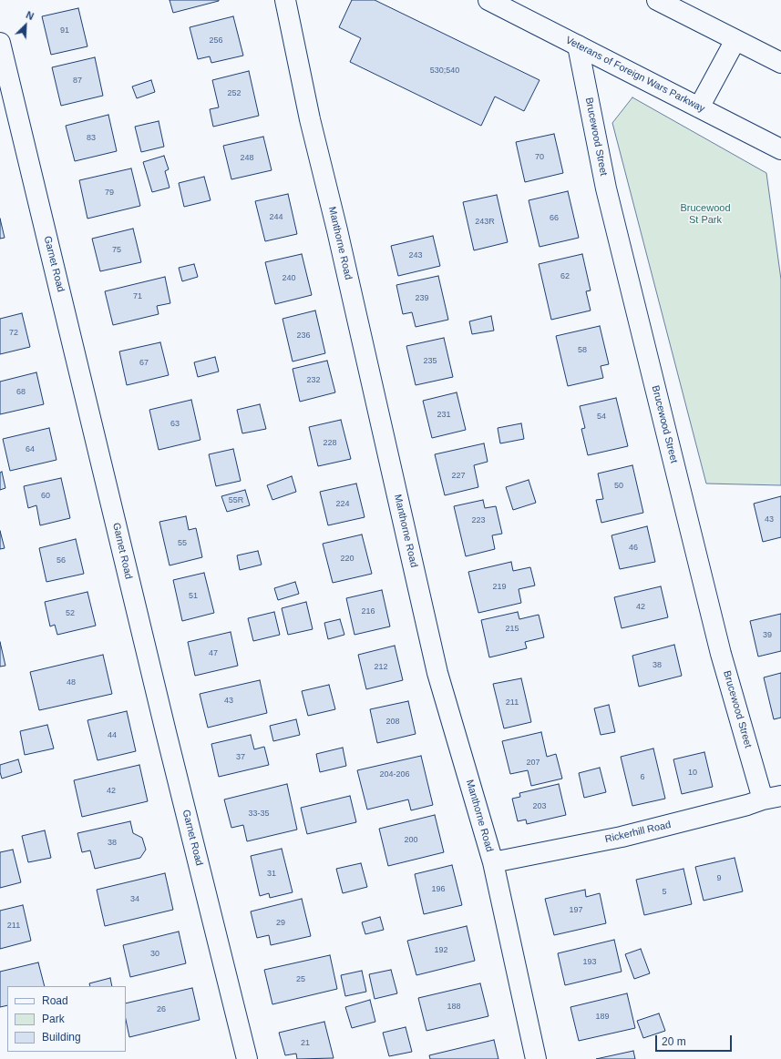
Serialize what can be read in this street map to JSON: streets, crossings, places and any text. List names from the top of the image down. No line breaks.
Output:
{"streets":{"main road":["Veterans of Foreign Wars Parkway","Brucewood Street","Manthorne Road","Garnet Road","Rickerhill Road"]},"crossings":[["Veterans of Foreign Wars Parkway","Brucewood Street"],["Brucewood Street","Rickerhill Road"],["Manthorne Road","Rickerhill Road"]],"parks":["Brucewood St Park"],"house_numbers":["91","256","530;540","87","252","83","70","248","79","244","66","243R","75","243","62","240","71","239","72","236","58","235","67","232","68","231","54","63","228","64","227","50","60","55R","224","43","223","55","46","220","56","219","51","42","216","52","215","39","47","38","212","48","43","211","208","44","37","207","10","204-206","6","42","203","33-35","200","38","31","9","196","5","34","197","29","211","192","30","193","25","188","26","189","21"],"legend":["Road","Park","Building"],"scale_bar":"20 m","north":"top right"}
